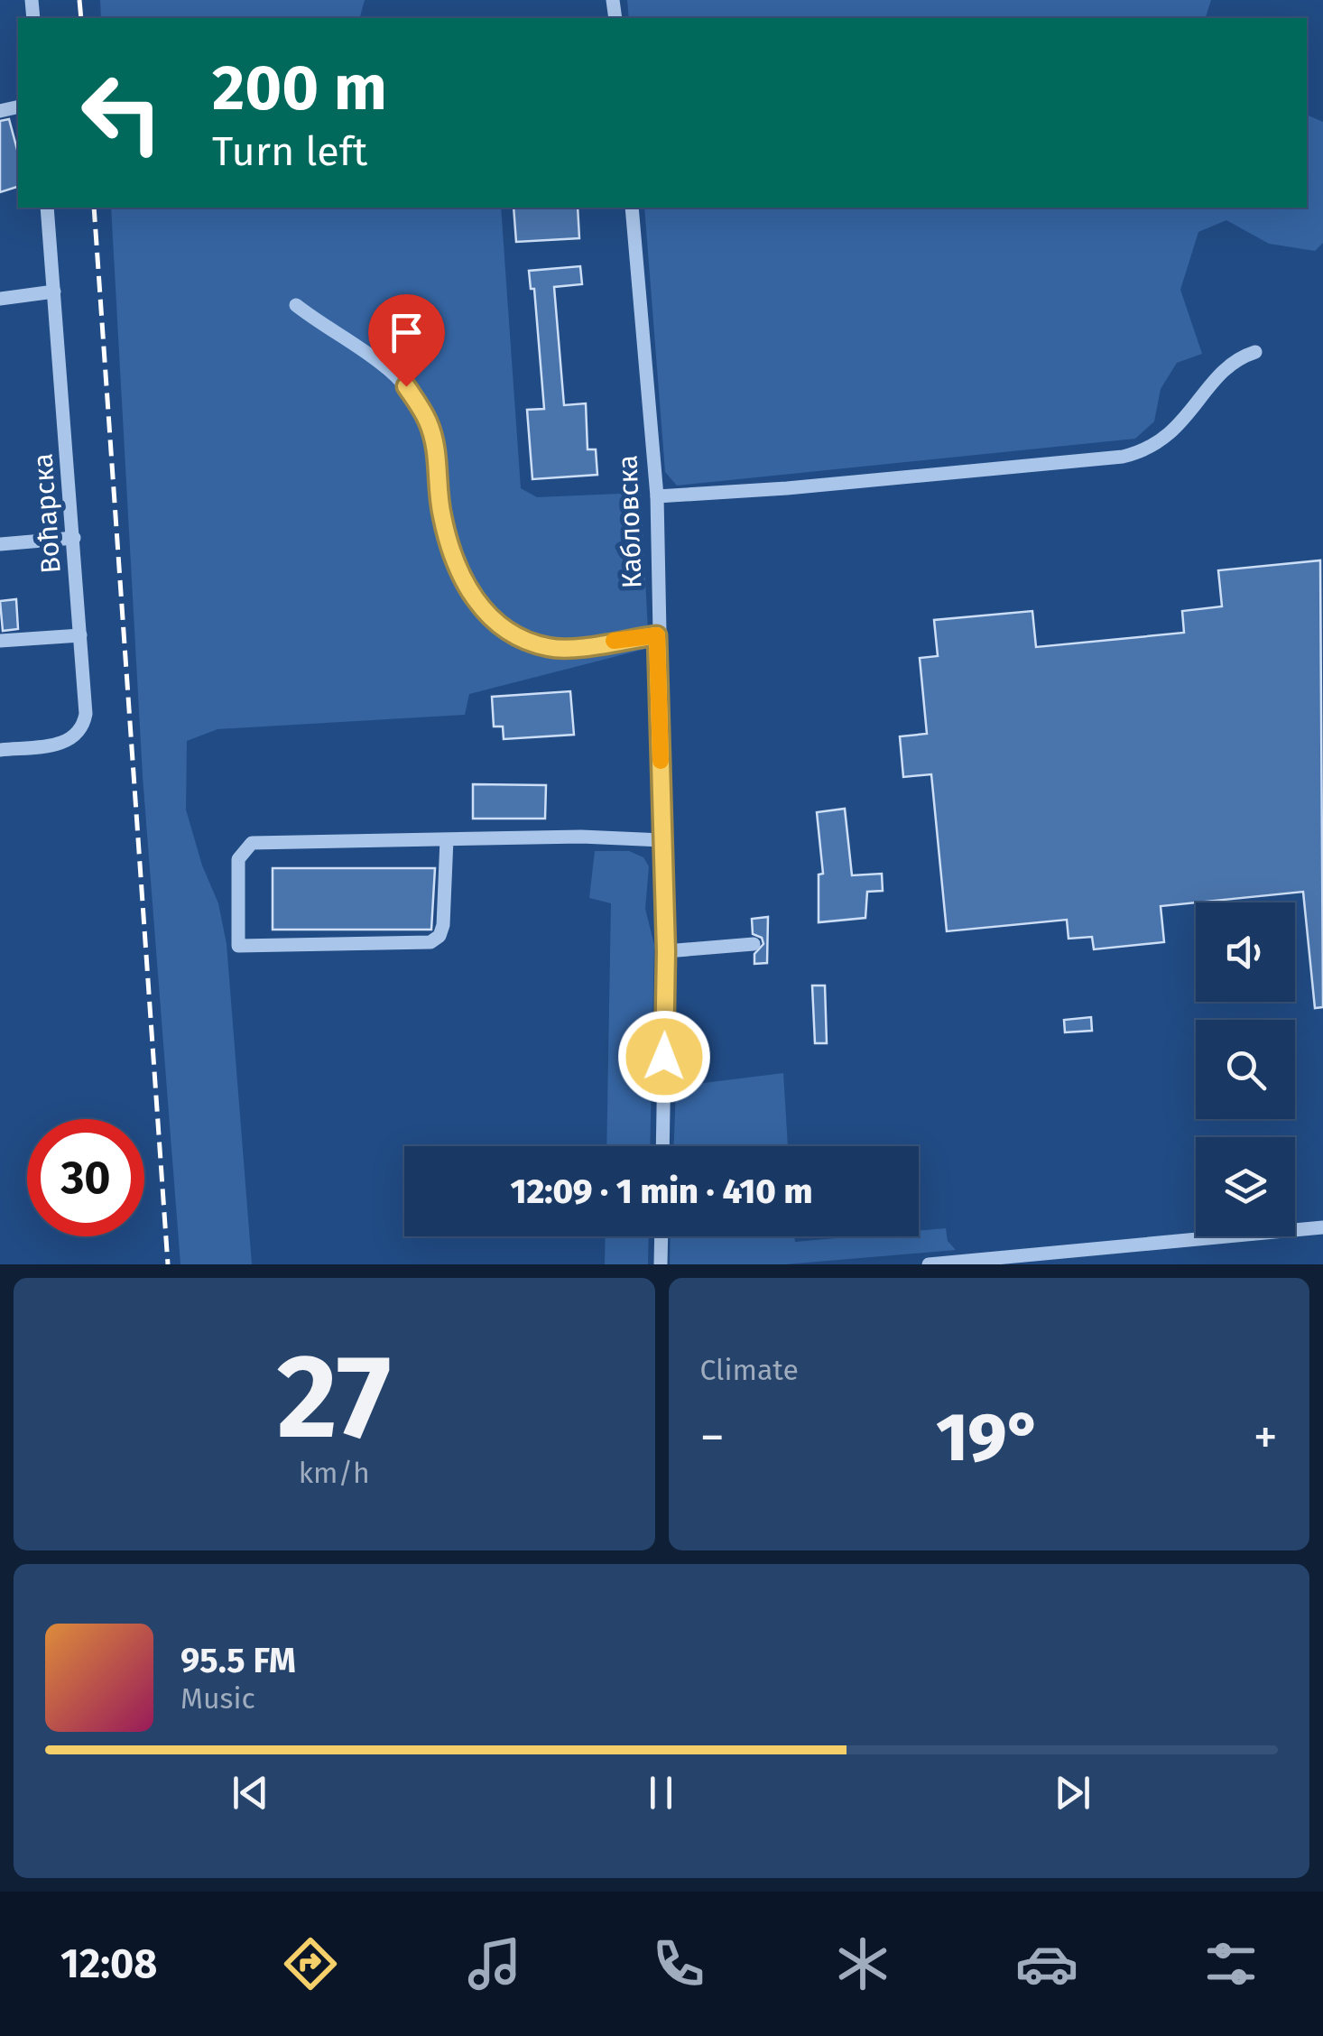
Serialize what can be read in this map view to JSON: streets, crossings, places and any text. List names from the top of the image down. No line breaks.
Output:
{"streets":{"street":["Воћарска","Кабловска"]},"page":{"turn":["200 m","Turn left"],"limit":"30","trip":"12:09 · 1 min · 410 m","tile":[["27","km/h"],"Climate"],"heat":["−","19°","+"],"song":["95.5 FM","Music"],"tabs":"12:08"}}
